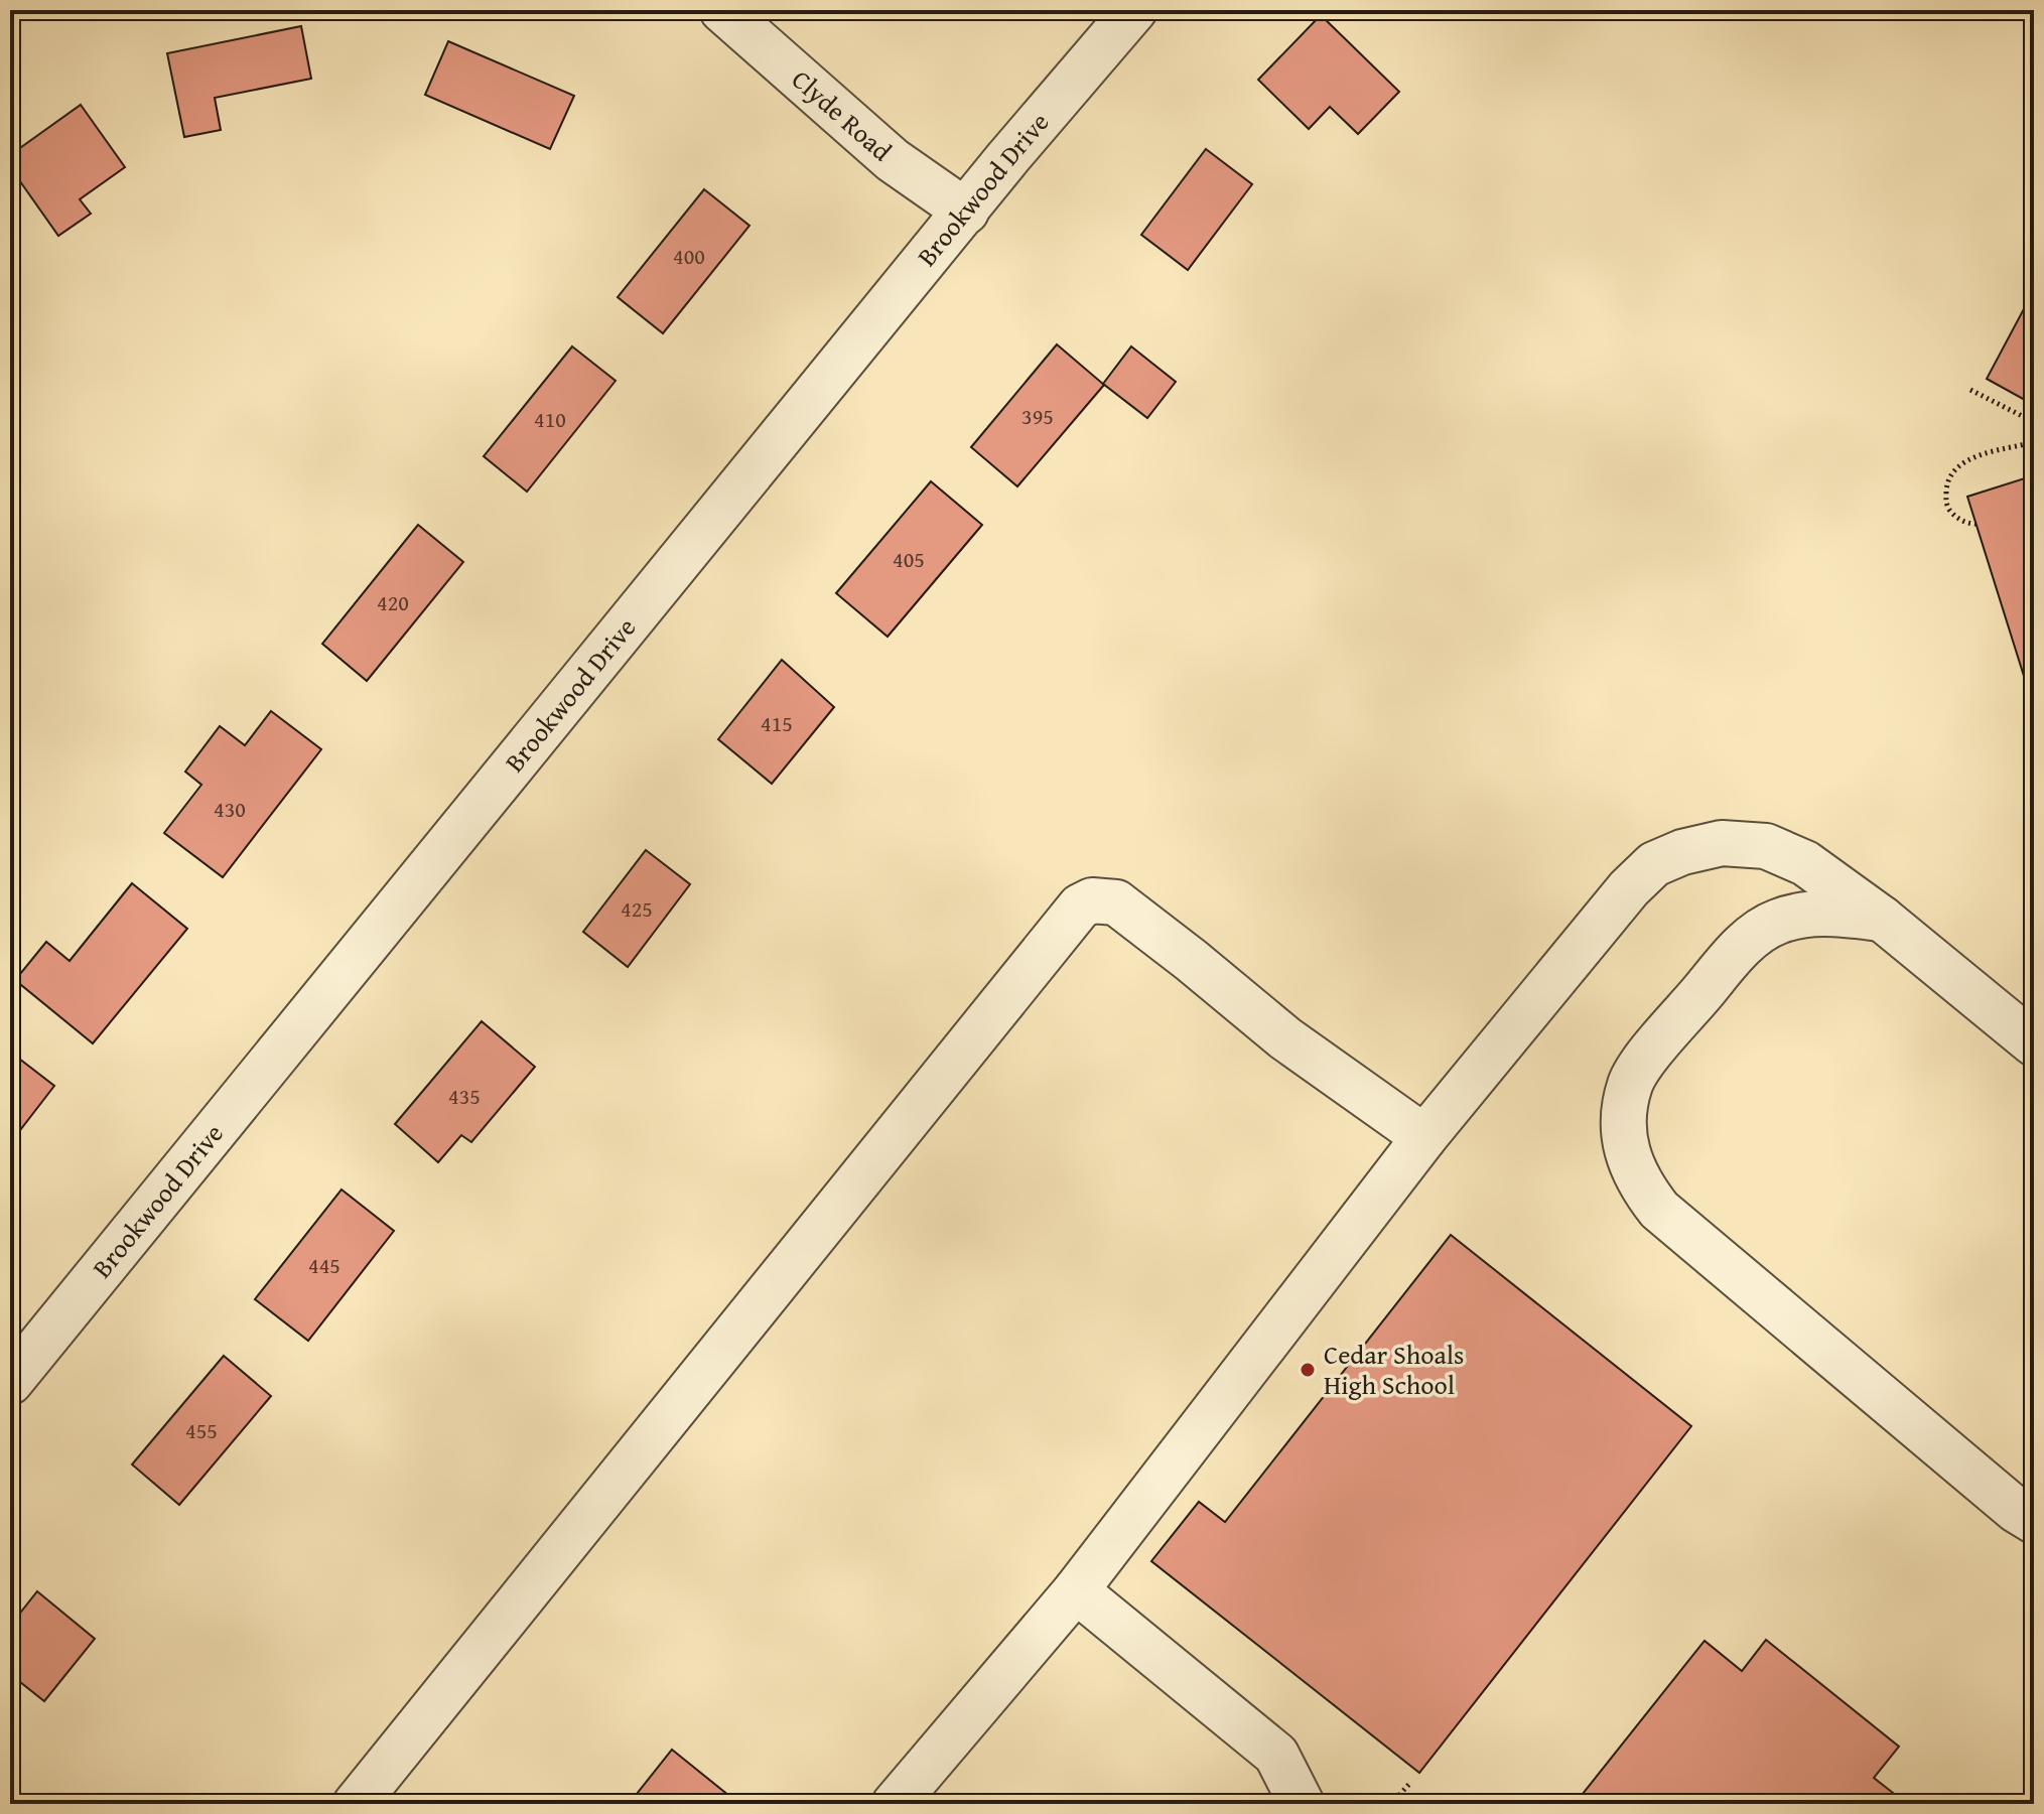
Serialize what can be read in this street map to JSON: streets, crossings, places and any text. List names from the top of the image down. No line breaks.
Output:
{"streets":{"street":["Clyde Road","Brookwood Drive"]},"crossings":[["Clyde Road","Brookwood Drive"]],"places":["Cedar Shoals High School"],"house_numbers":["400","395","410","405","420","415","430","425","435","445","455"]}
